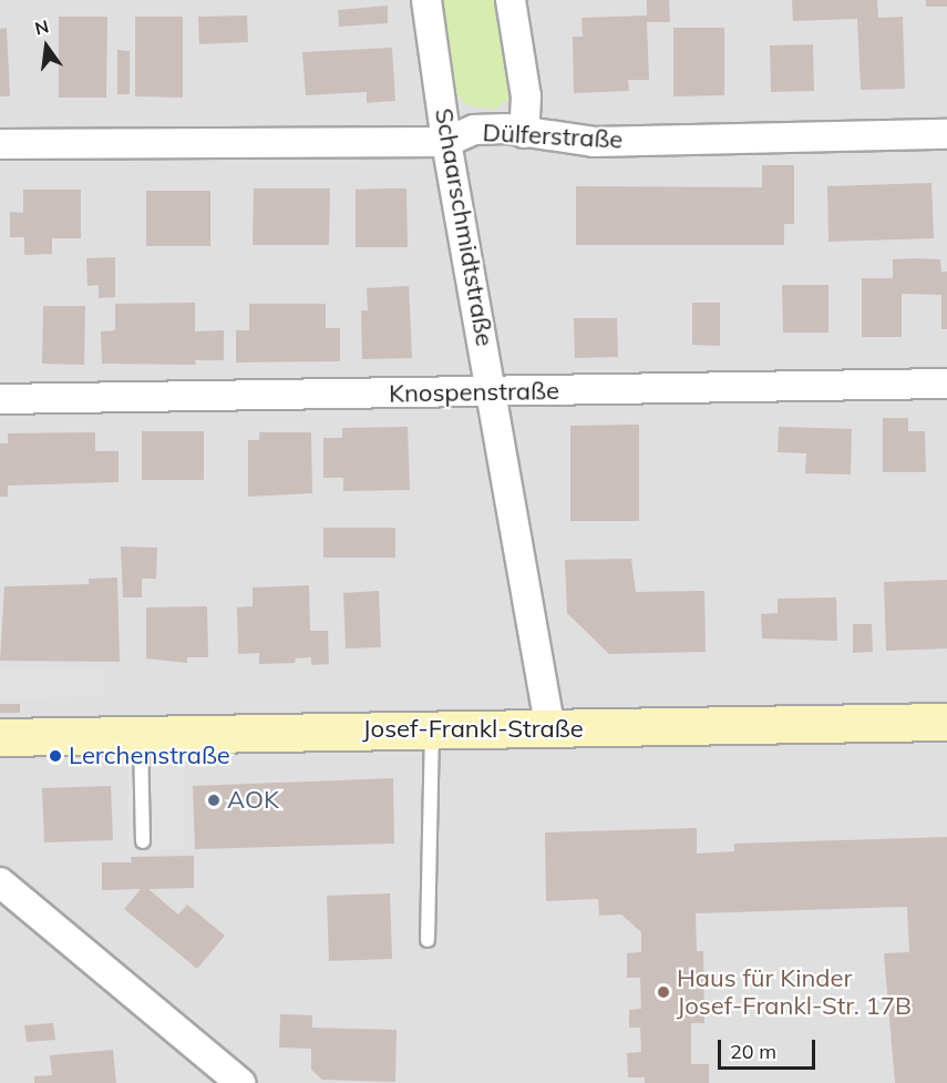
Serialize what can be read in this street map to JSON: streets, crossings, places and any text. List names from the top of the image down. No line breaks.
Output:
{"streets":{"main road":["Josef-Frankl-Straße"],"street":["Dülferstraße","Schaarschmidtstraße","Knospenstraße"]},"crossings":[["Dülferstraße","Schaarschmidtstraße"],["Schaarschmidtstraße","Knospenstraße"],["Schaarschmidtstraße","Josef-Frankl-Straße"]],"places":["Lerchenstraße","AOK","Haus für Kinder Josef-Frankl-Str. 17B"],"scale_bar":"20 m","north":"top"}
